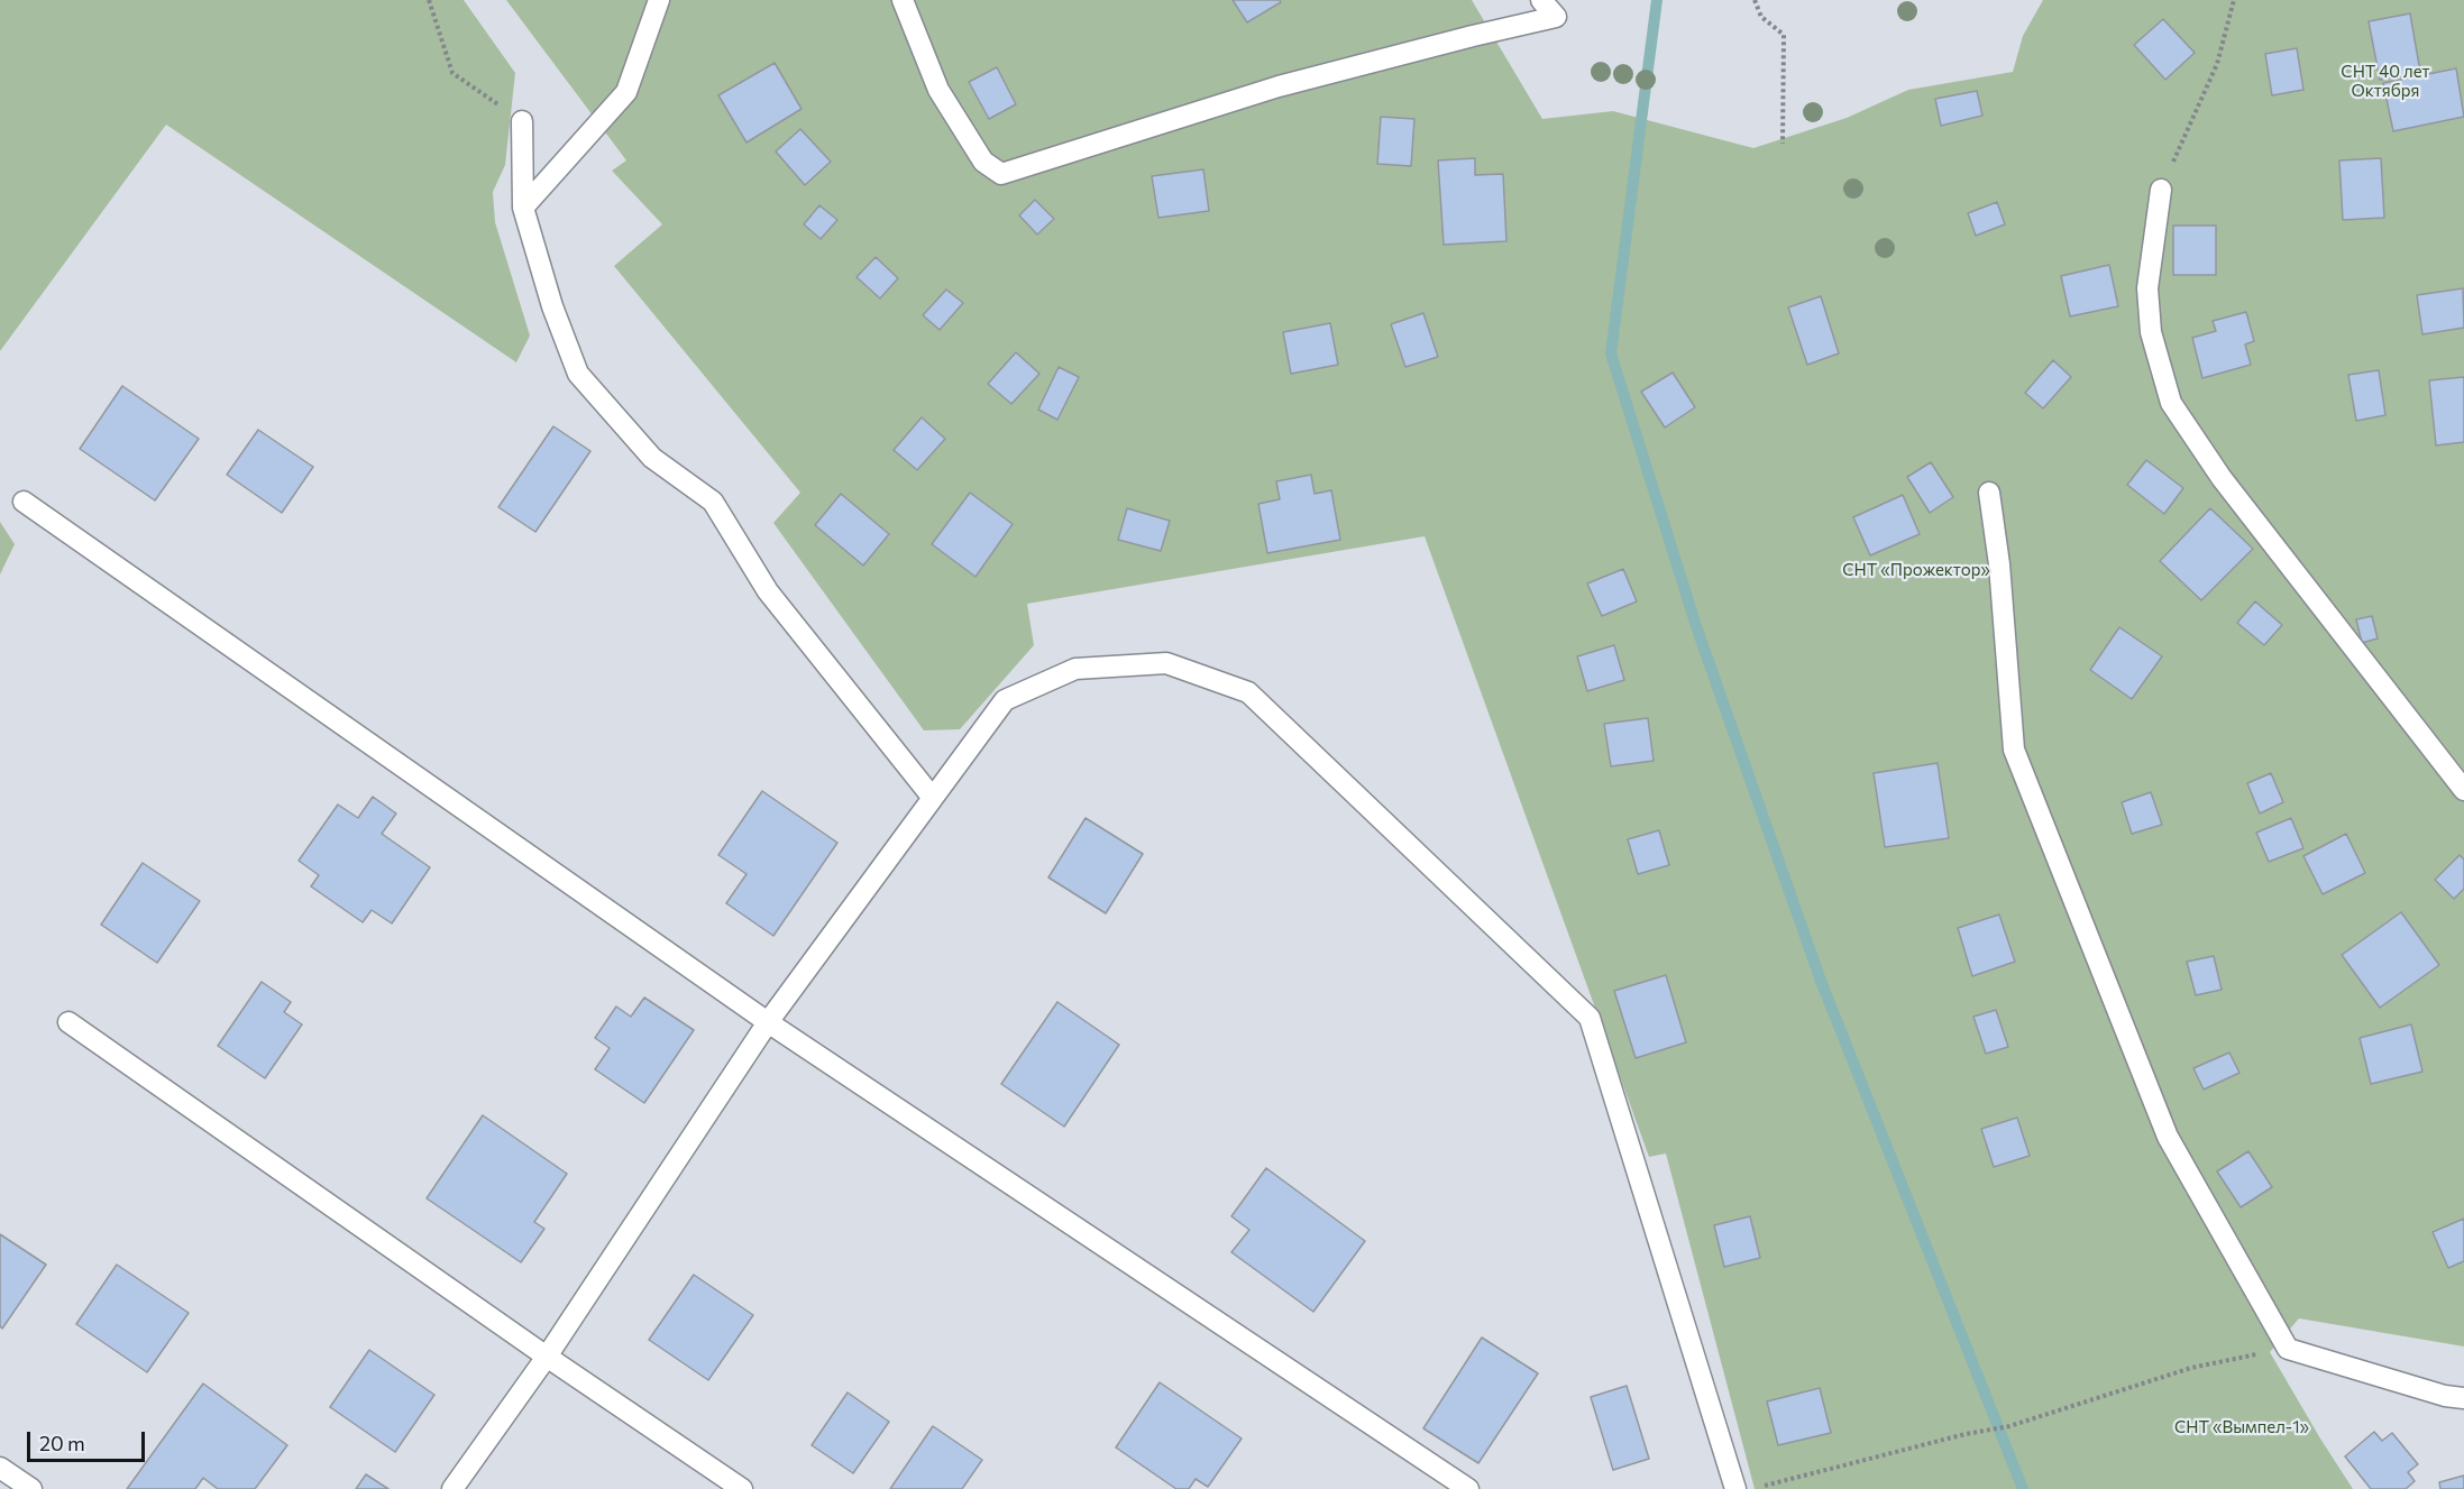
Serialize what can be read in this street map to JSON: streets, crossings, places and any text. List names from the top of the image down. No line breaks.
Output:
{"parks":["СНТ 40 лет Октября","СНТ «Прожектор»","СНТ «Вымпел-1»"],"scale_bar":"20 m"}
